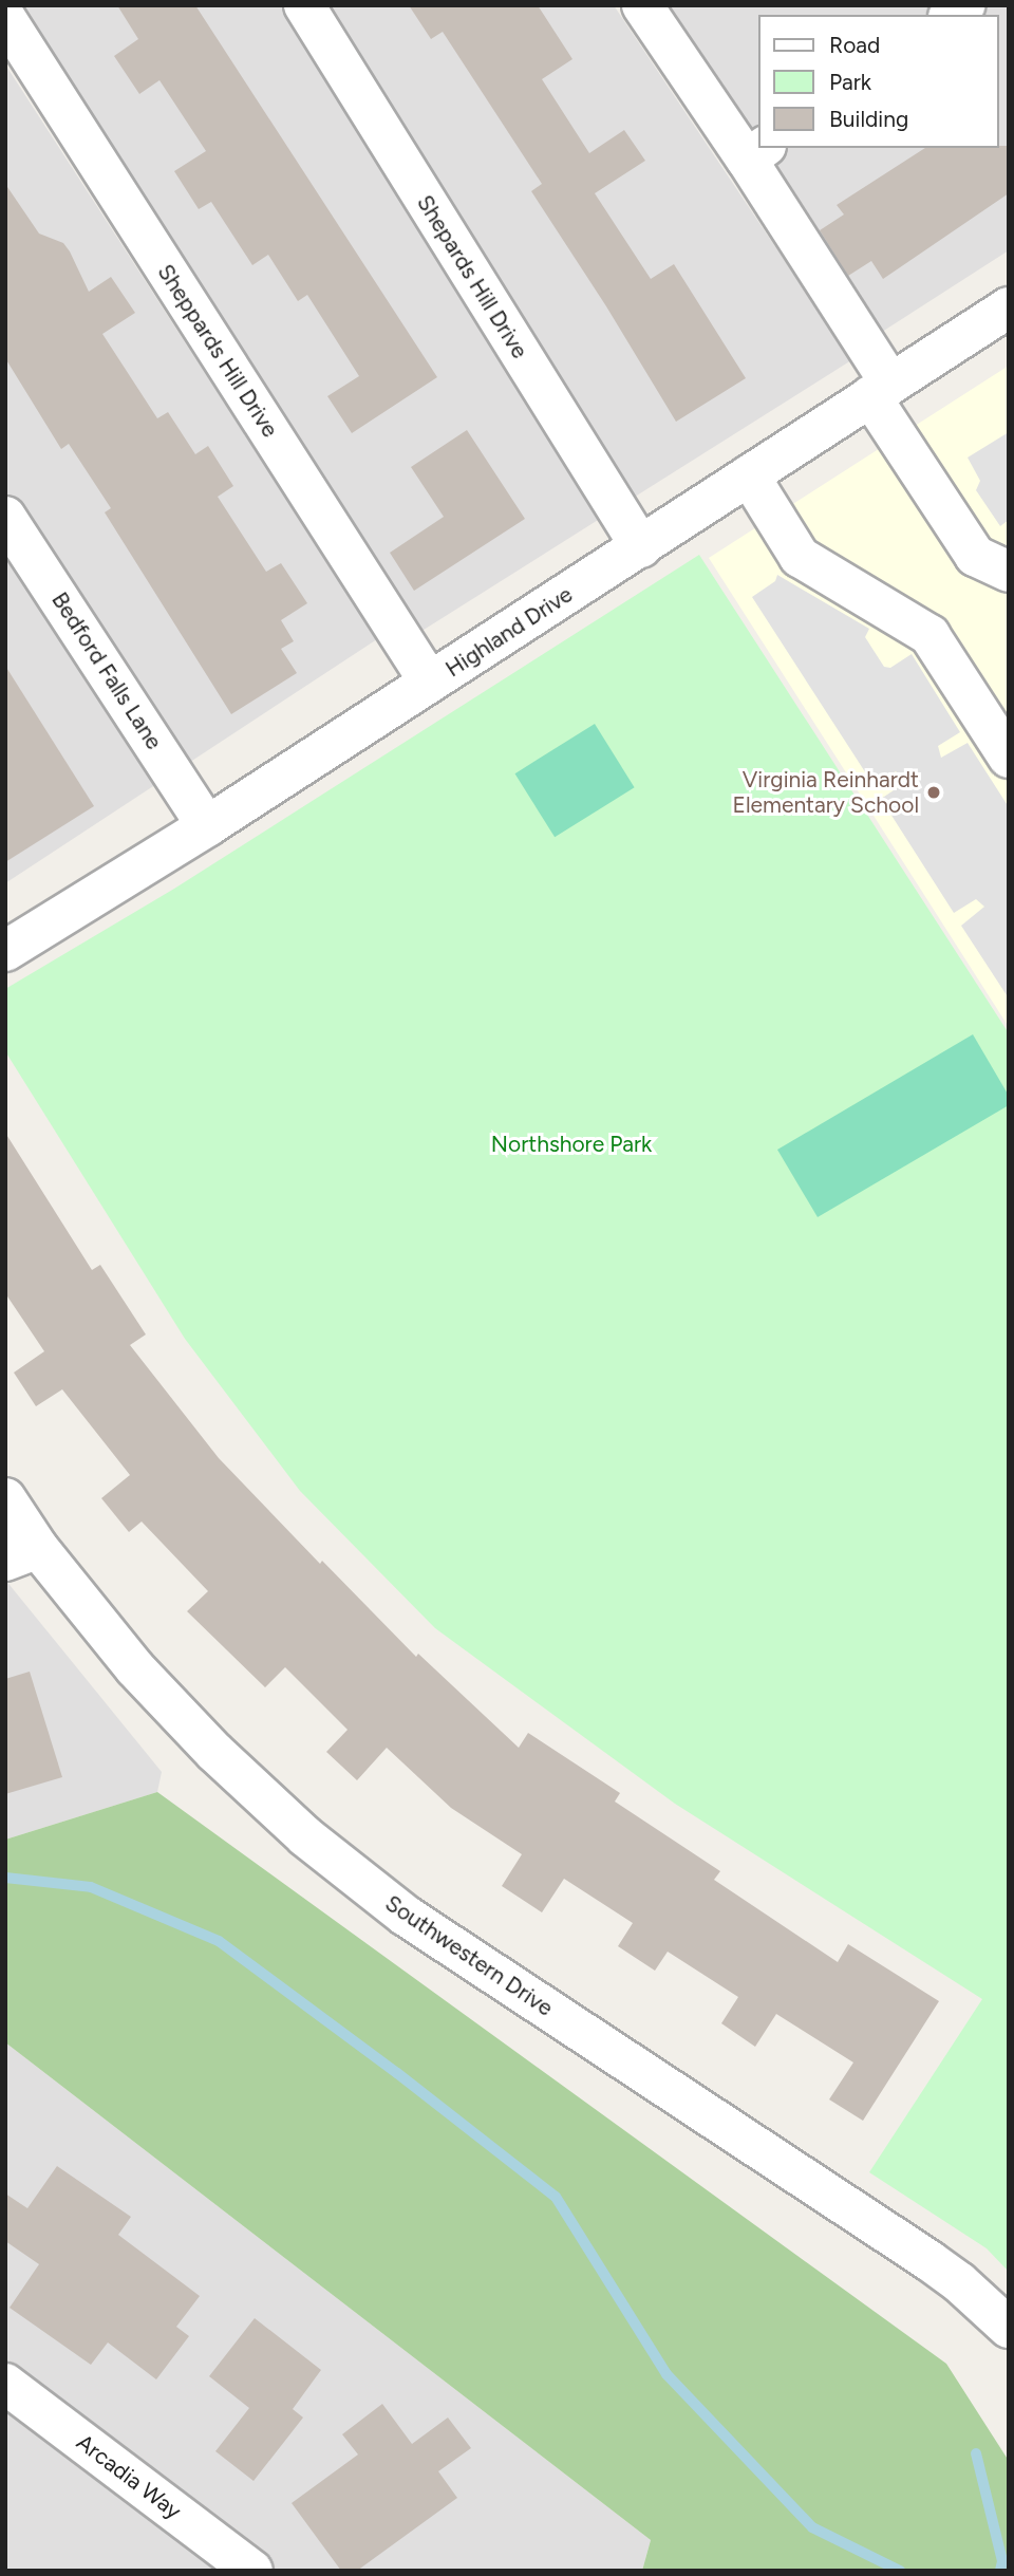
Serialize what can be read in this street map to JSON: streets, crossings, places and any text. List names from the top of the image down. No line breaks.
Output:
{"streets":{"street":["Shepards Hill Drive","Sheppards Hill Drive","Highland Drive","Bedford Falls Lane","Southwestern Drive","Arcadia Way"]},"crossings":[["Shepards Hill Drive","Highland Drive"],["Sheppards Hill Drive","Highland Drive"],["Highland Drive","Bedford Falls Lane"]],"parks":["Northshore Park"],"places":["Virginia Reinhardt Elementary School"],"legend":["Road","Park","Building"]}
